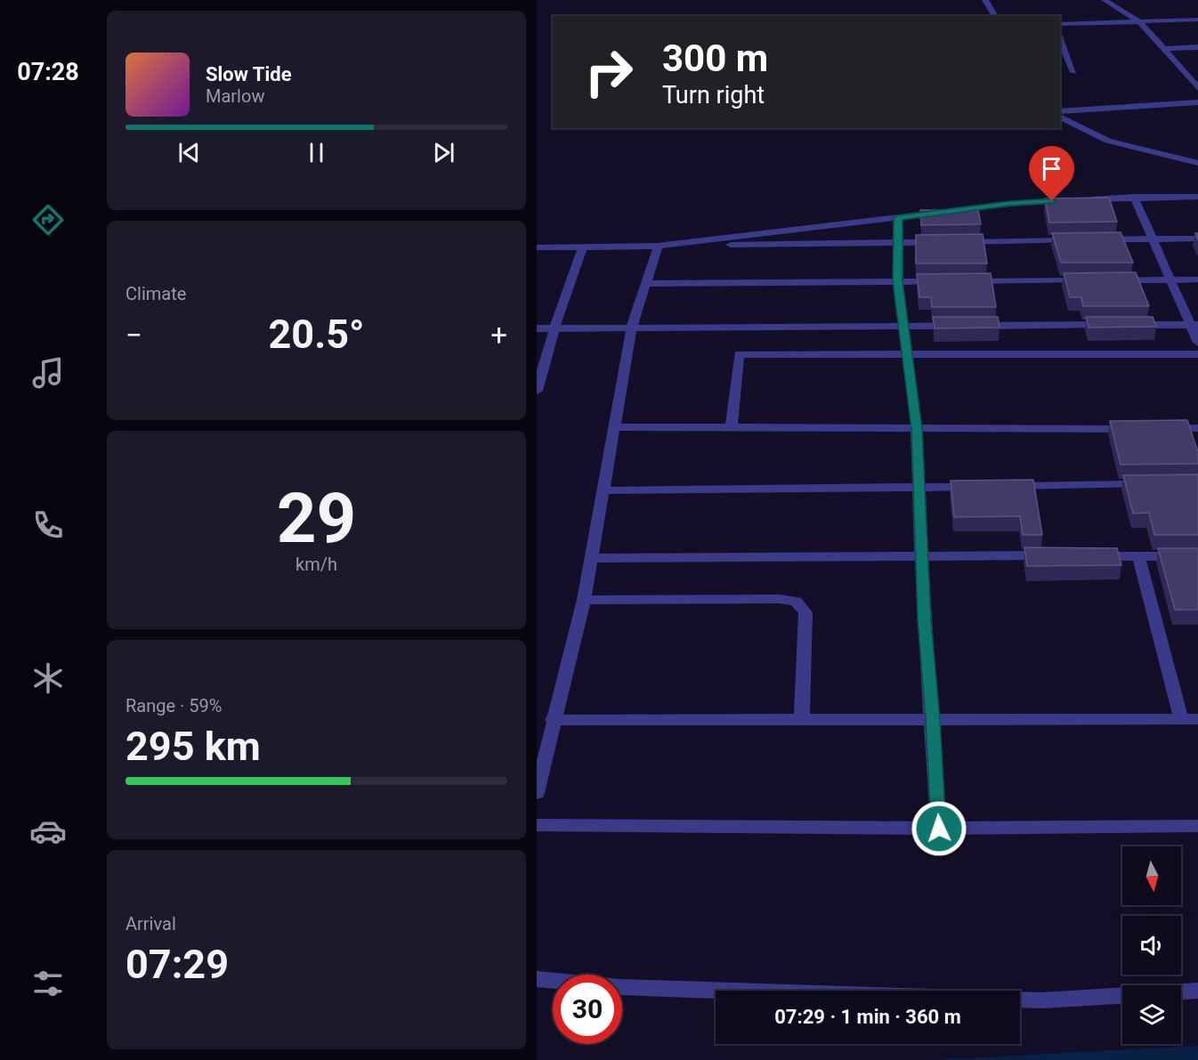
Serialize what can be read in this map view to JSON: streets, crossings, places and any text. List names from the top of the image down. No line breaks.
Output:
{"north":"bottom","page":{"tabs":"07:28","turn":["300 m","Turn right"],"song":["Slow Tide","Marlow"],"tile":["Climate",["29","km/h"],["Range · 59%","295 km"],["Arrival","07:29"]],"heat":["−","20.5°","+"],"limit":"30","trip":"07:29 · 1 min · 360 m"}}
